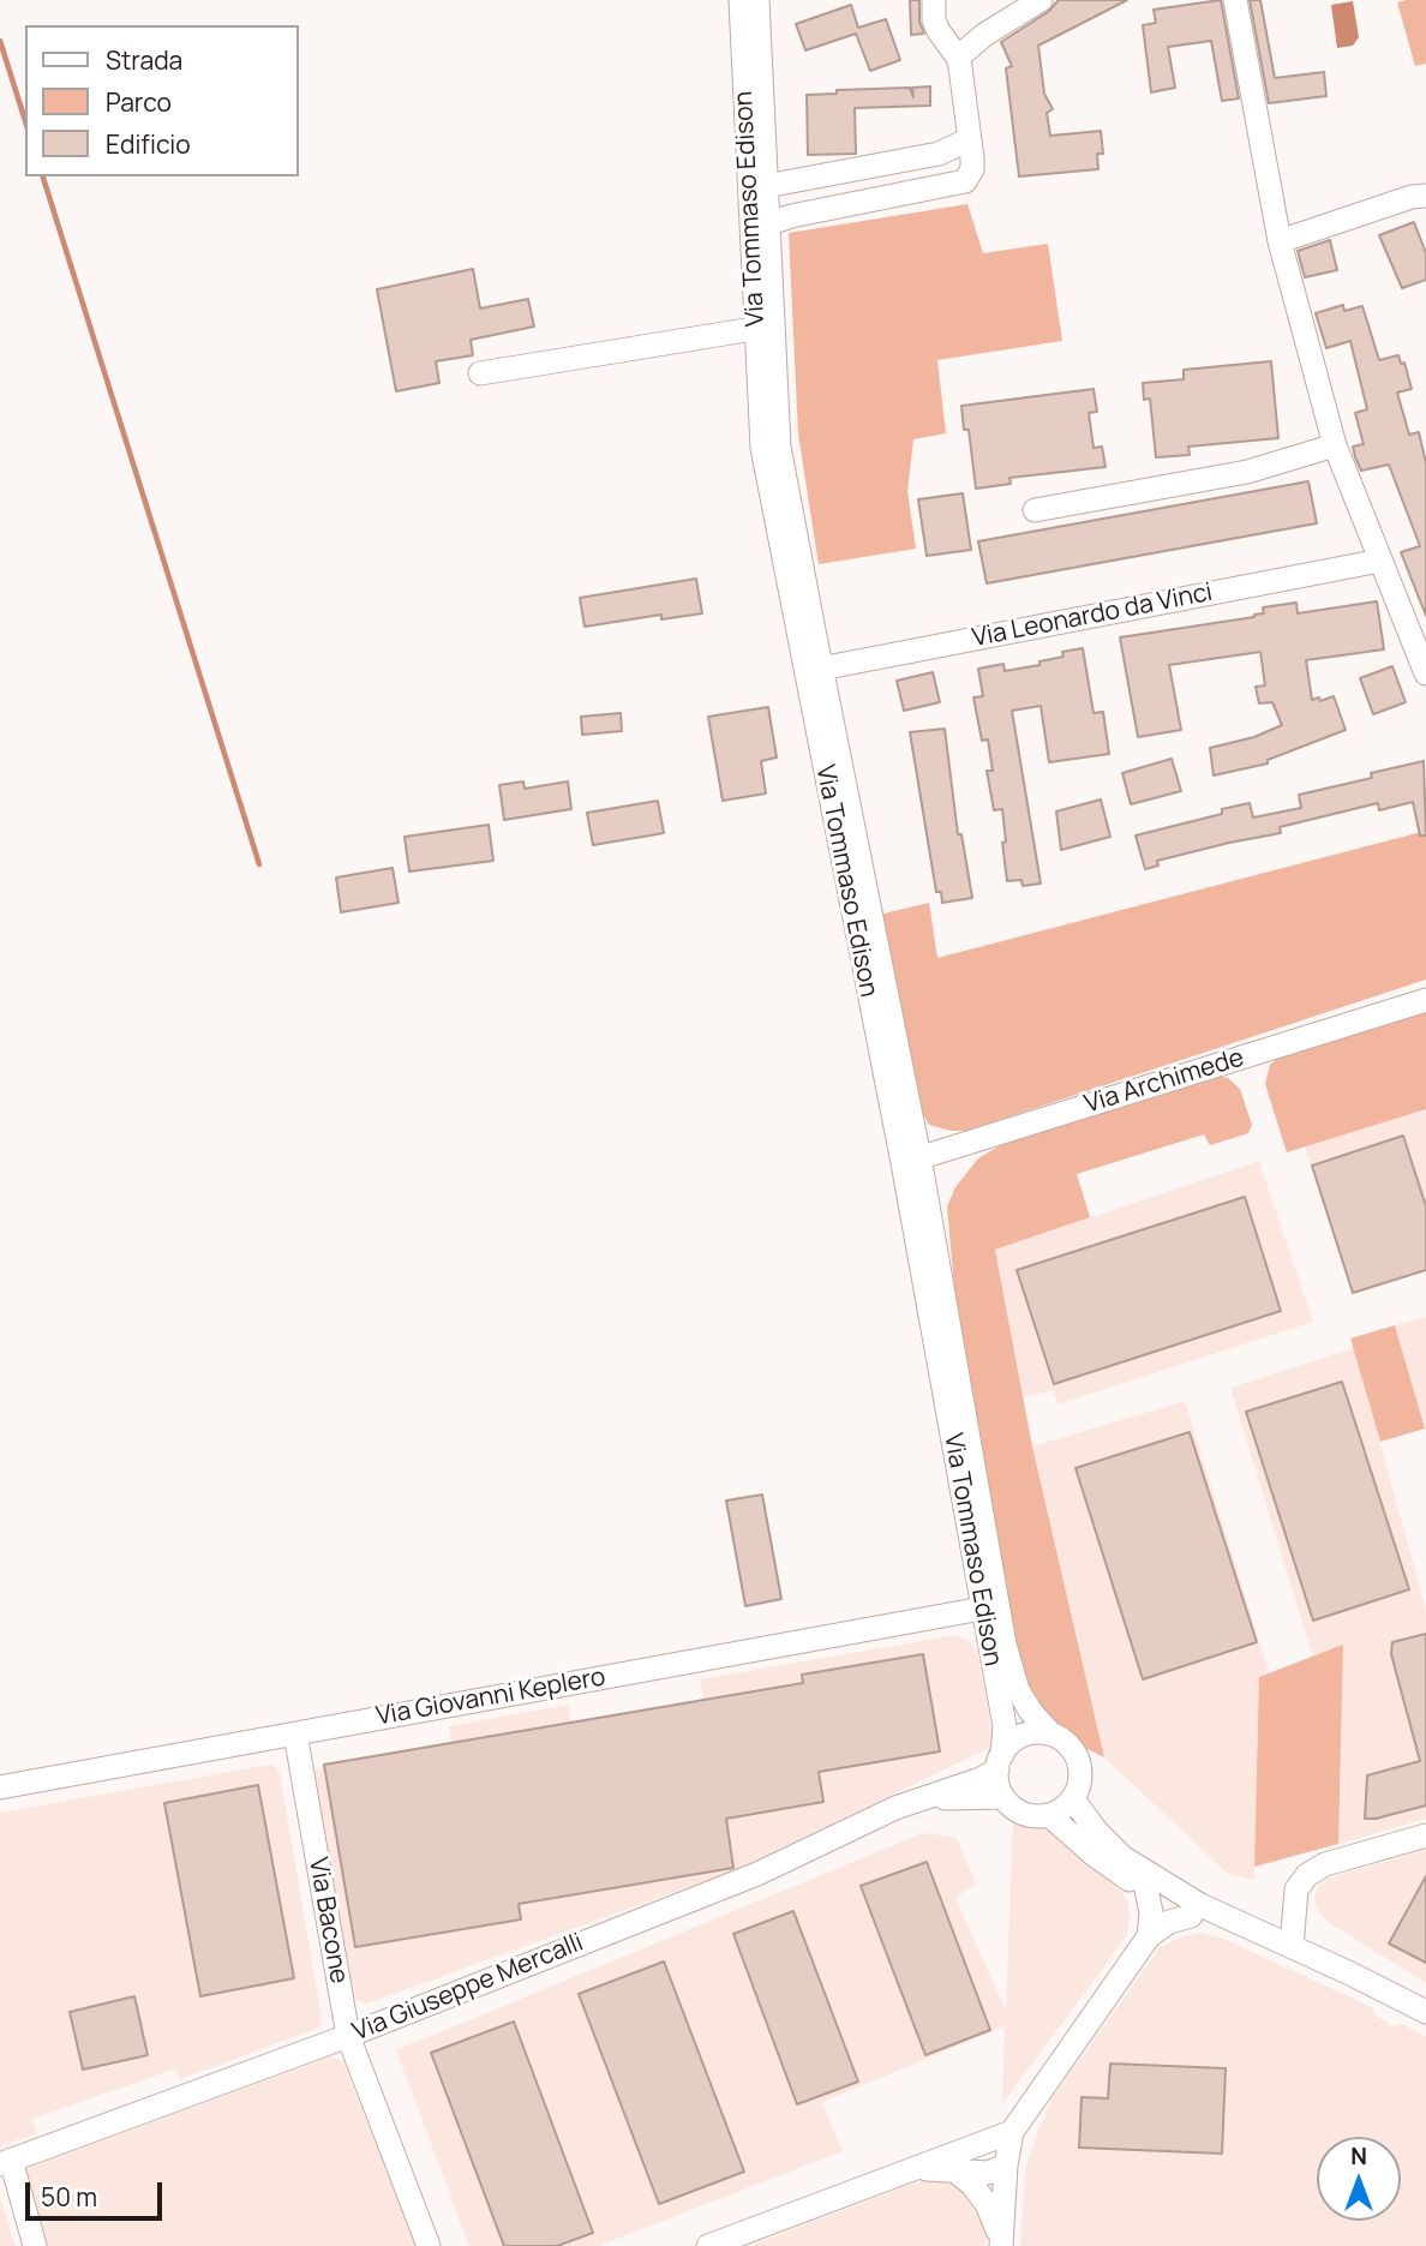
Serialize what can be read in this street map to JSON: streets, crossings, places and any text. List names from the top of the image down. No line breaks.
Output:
{"streets":{"street":["Via Tommaso Edison","Via Leonardo da Vinci","Via Archimede","Via Giovanni Keplero","Via Bacone","Via Giuseppe Mercalli"]},"crossings":[["Via Tommaso Edison","Via Leonardo da Vinci"],["Via Tommaso Edison","Via Archimede"],["Via Tommaso Edison","Via Giovanni Keplero"],["Via Tommaso Edison","Via Giuseppe Mercalli"],["Via Giovanni Keplero","Via Bacone"],["Via Bacone","Via Giuseppe Mercalli"]],"legend":["Strada","Parco","Edificio"],"scale_bar":"50 m","north":"top"}
